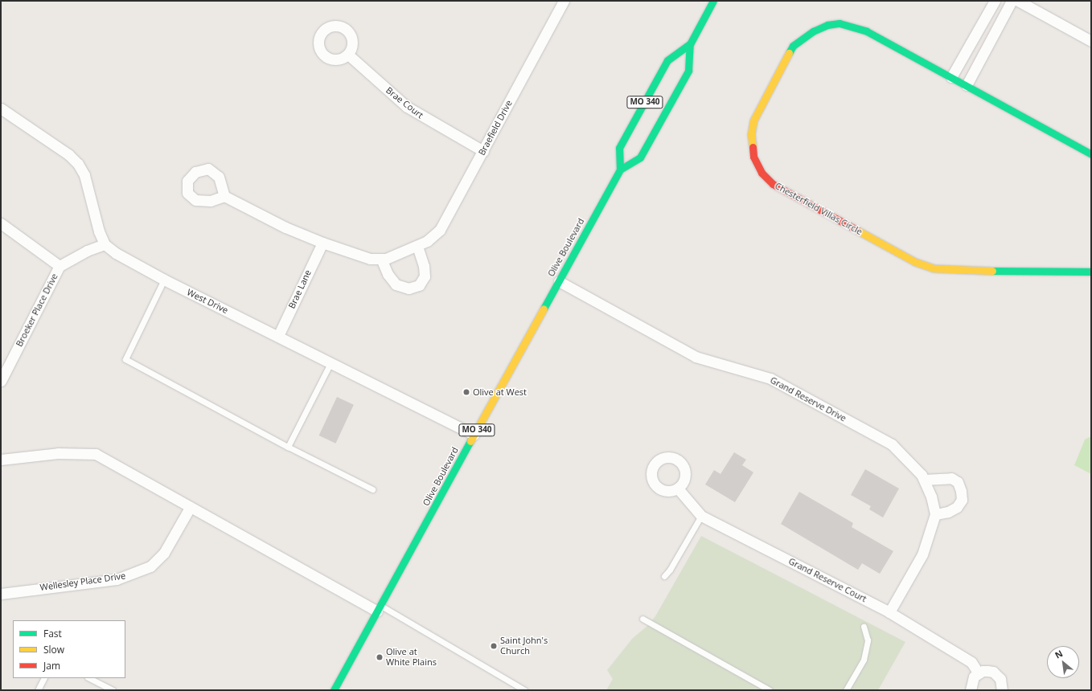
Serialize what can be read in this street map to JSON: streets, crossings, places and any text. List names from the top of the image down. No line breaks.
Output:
{"streets":{"main road":["MO 340","Chesterfield Villas Circle","Olive Boulevard"],"street":["Brae Court","Braefield Drive","Brae Lane","West Drive","Broeker Place Drive","Grand Reserve Drive","Grand Reserve Court","Wellesley Place Drive"]},"crossings":[["MO 340","Olive Boulevard"],["Brae Court","Braefield Drive"],["Braefield Drive","Brae Lane"],["Olive Boulevard","West Drive"],["Olive Boulevard","Grand Reserve Drive"],["Brae Lane","West Drive"],["West Drive","Broeker Place Drive"],["Grand Reserve Drive","Grand Reserve Court"]],"places":["Olive at West","Saint John's Church","Olive at White Plains"],"legend":["Fast","Slow","Jam"],"north":"top left"}
